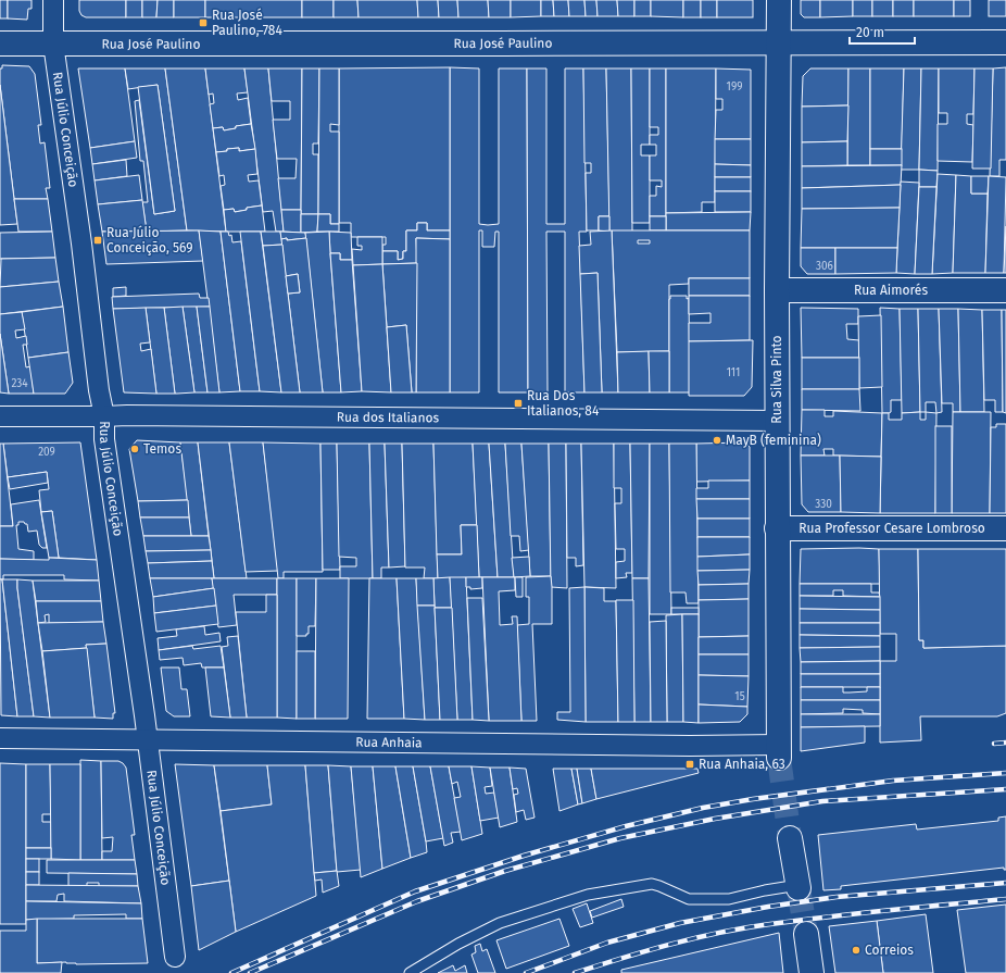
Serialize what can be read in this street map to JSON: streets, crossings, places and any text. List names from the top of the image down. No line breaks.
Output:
{"streets":{"street":["Rua José Paulino","Rua Júlio Conceição","Rua Aimorés","Rua Silva Pinto","Rua dos Italianos","Rua Professor Cesare Lombroso","Rua Anhaia"]},"crossings":[["Rua José Paulino","Rua Júlio Conceição"],["Rua José Paulino","Rua Silva Pinto"],["Rua Júlio Conceição","Rua dos Italianos"],["Rua Júlio Conceição","Rua Anhaia"],["Rua Aimorés","Rua Silva Pinto"],["Rua Silva Pinto","Rua dos Italianos"],["Rua Silva Pinto","Rua Professor Cesare Lombroso"],["Rua Silva Pinto","Rua Anhaia"]],"places":{"transit":["Rua José Paulino, 784","Rua Júlio Conceição, 569","Rua Dos Italianos, 84","Rua Anhaia, 63"],"other":["MayB (feminina)","Temos","Correios"]},"house_numbers":["199","306","111","234","209","330","15"],"scale_bar":"20 m"}
